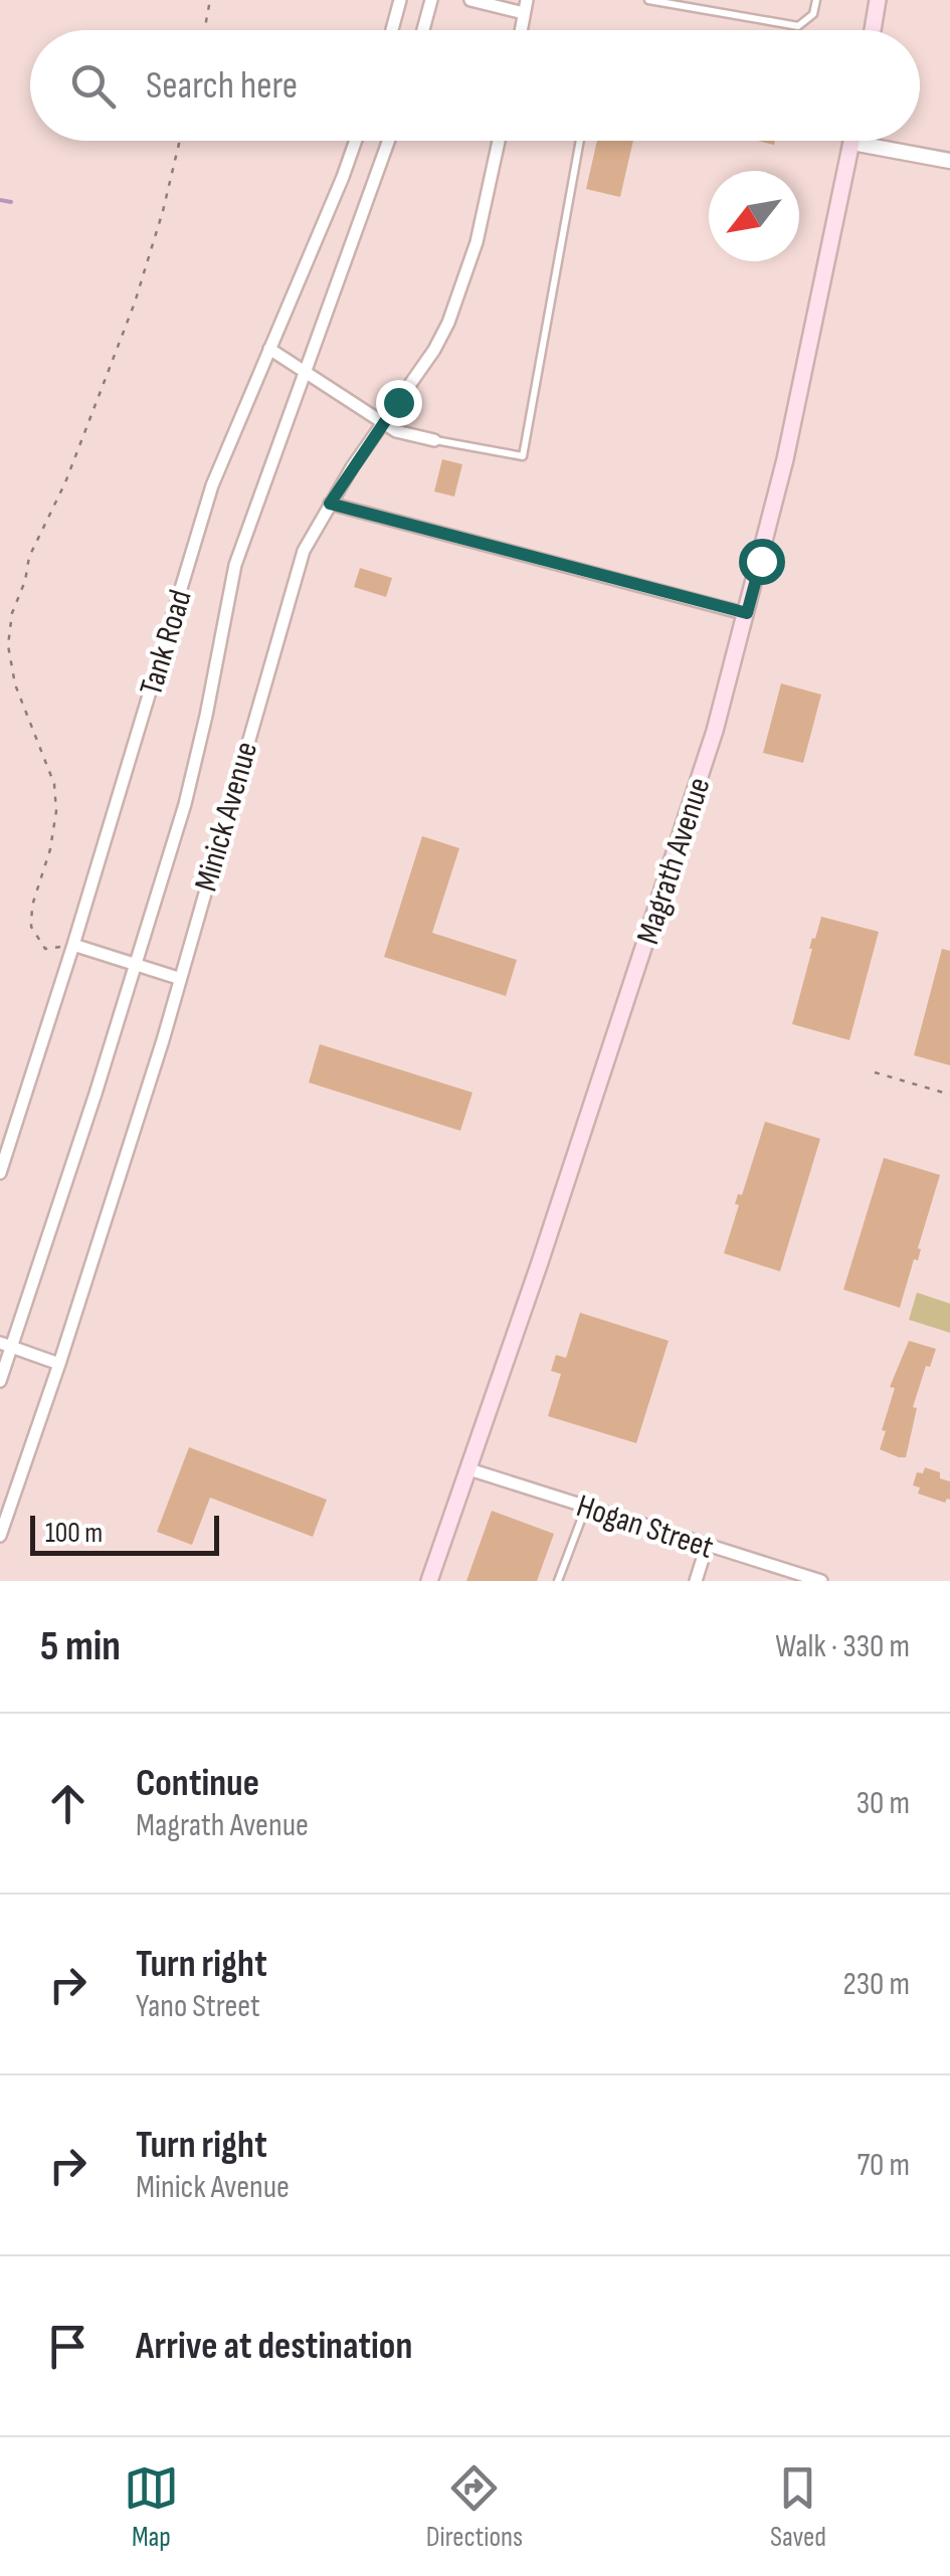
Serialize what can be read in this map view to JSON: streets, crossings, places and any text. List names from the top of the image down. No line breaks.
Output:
{"streets":{"main road":["Magrath Avenue"],"street":["Tank Road","Minick Avenue","Hogan Street"]},"crossings":[["Magrath Avenue","Hogan Street"]],"scale_bar":"100 m","north":"bottom left","page":{"search":"Search here","scale":"100 m","heading":["5 min","Walk · 330 m"],"list":[["Continue","Magrath Avenue","30 m"],["Turn right","Yano Street","230 m"],["Turn right","Minick Avenue","70 m"],"Arrive at destination"],"nav":["Map","Directions","Saved"]}}
